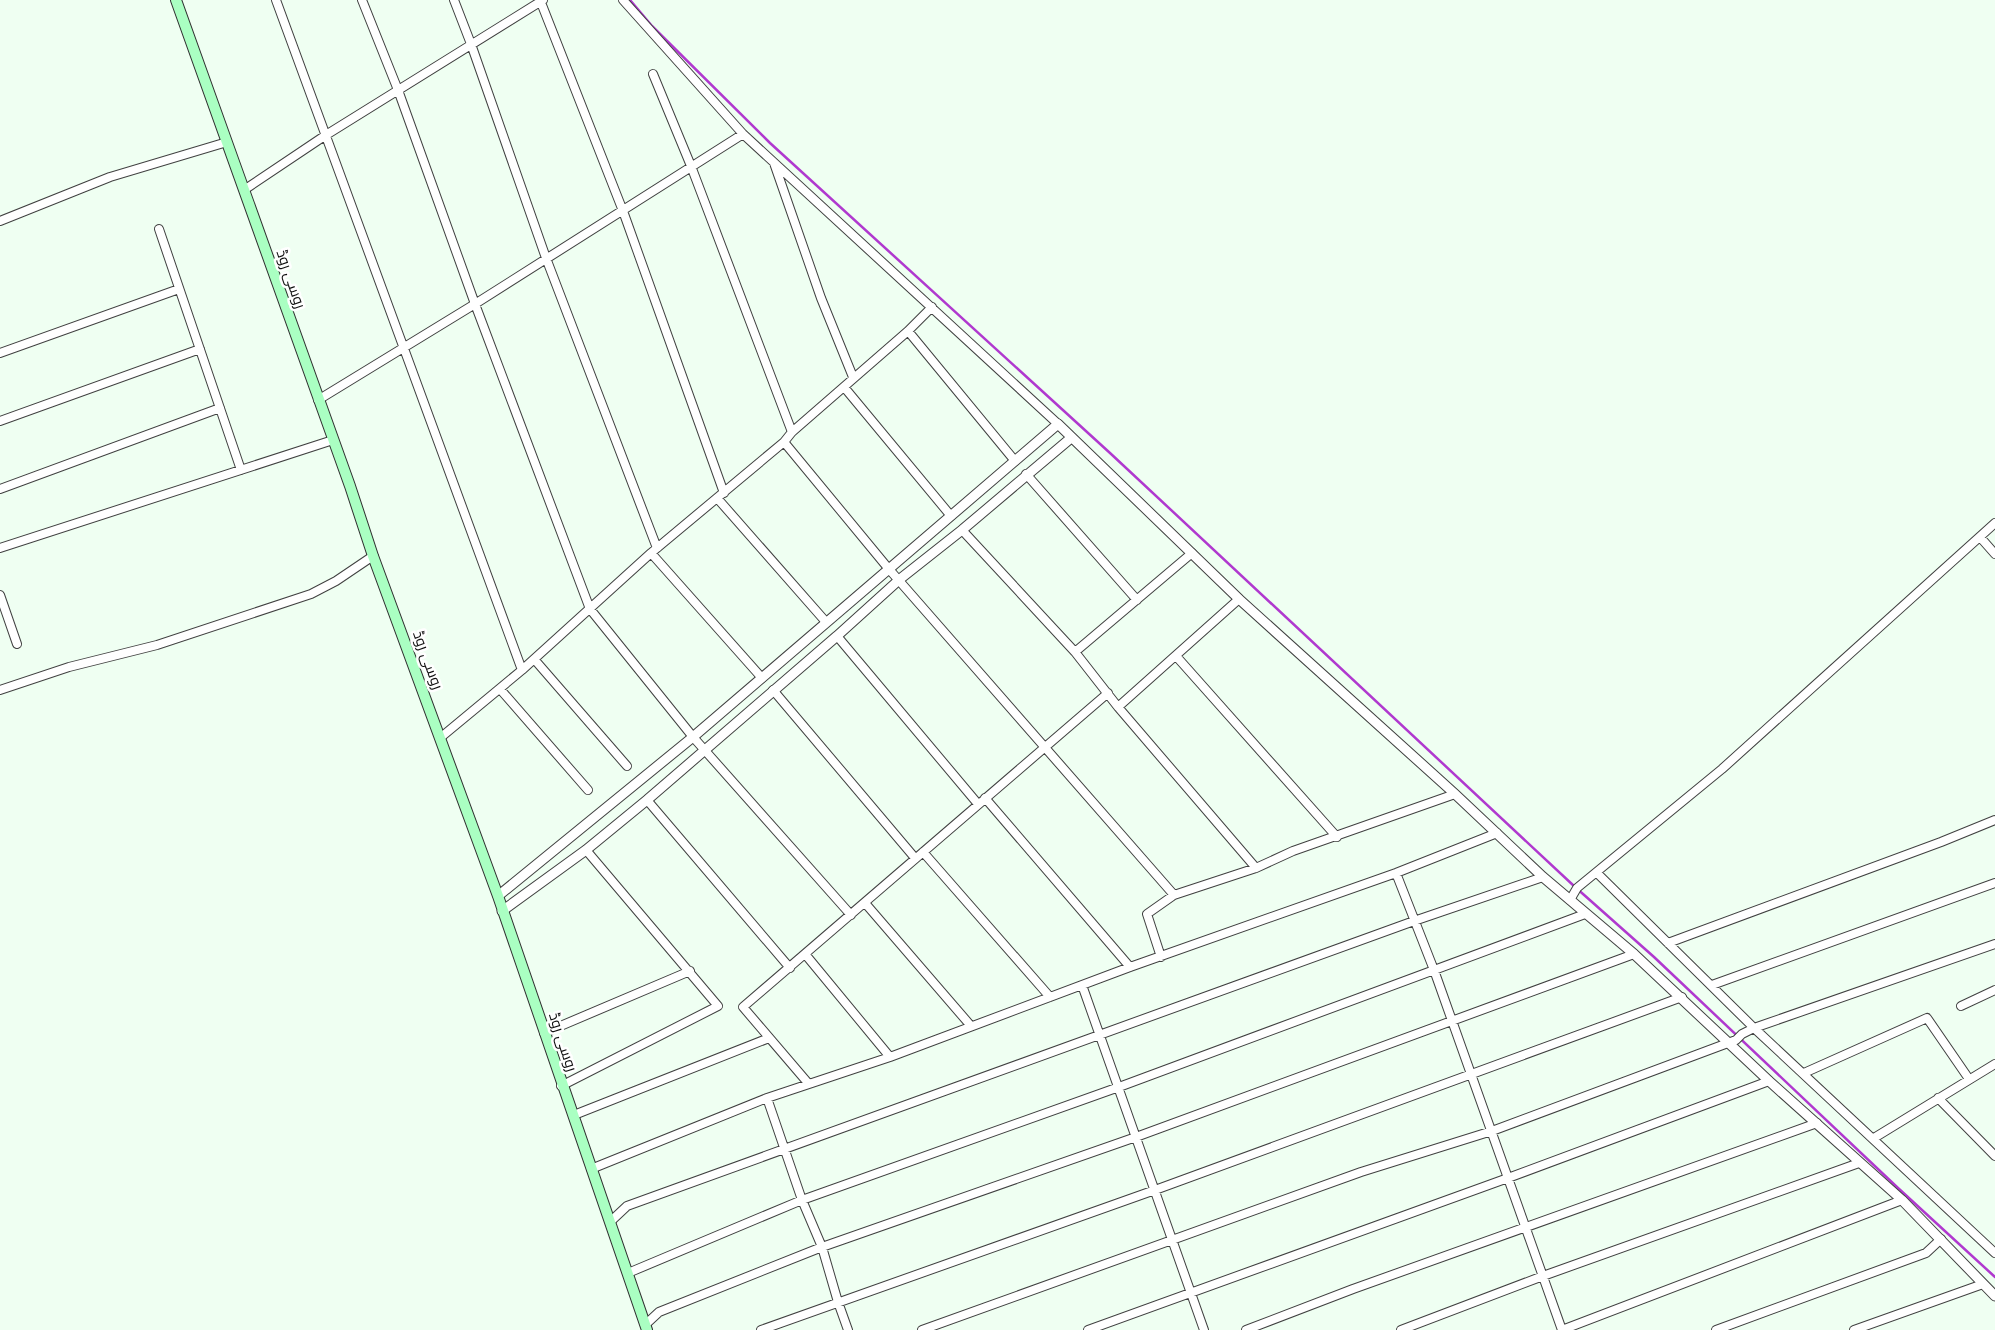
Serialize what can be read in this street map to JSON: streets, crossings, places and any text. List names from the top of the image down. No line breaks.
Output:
{"streets":{"main road":["روسی روڈ"]}}
